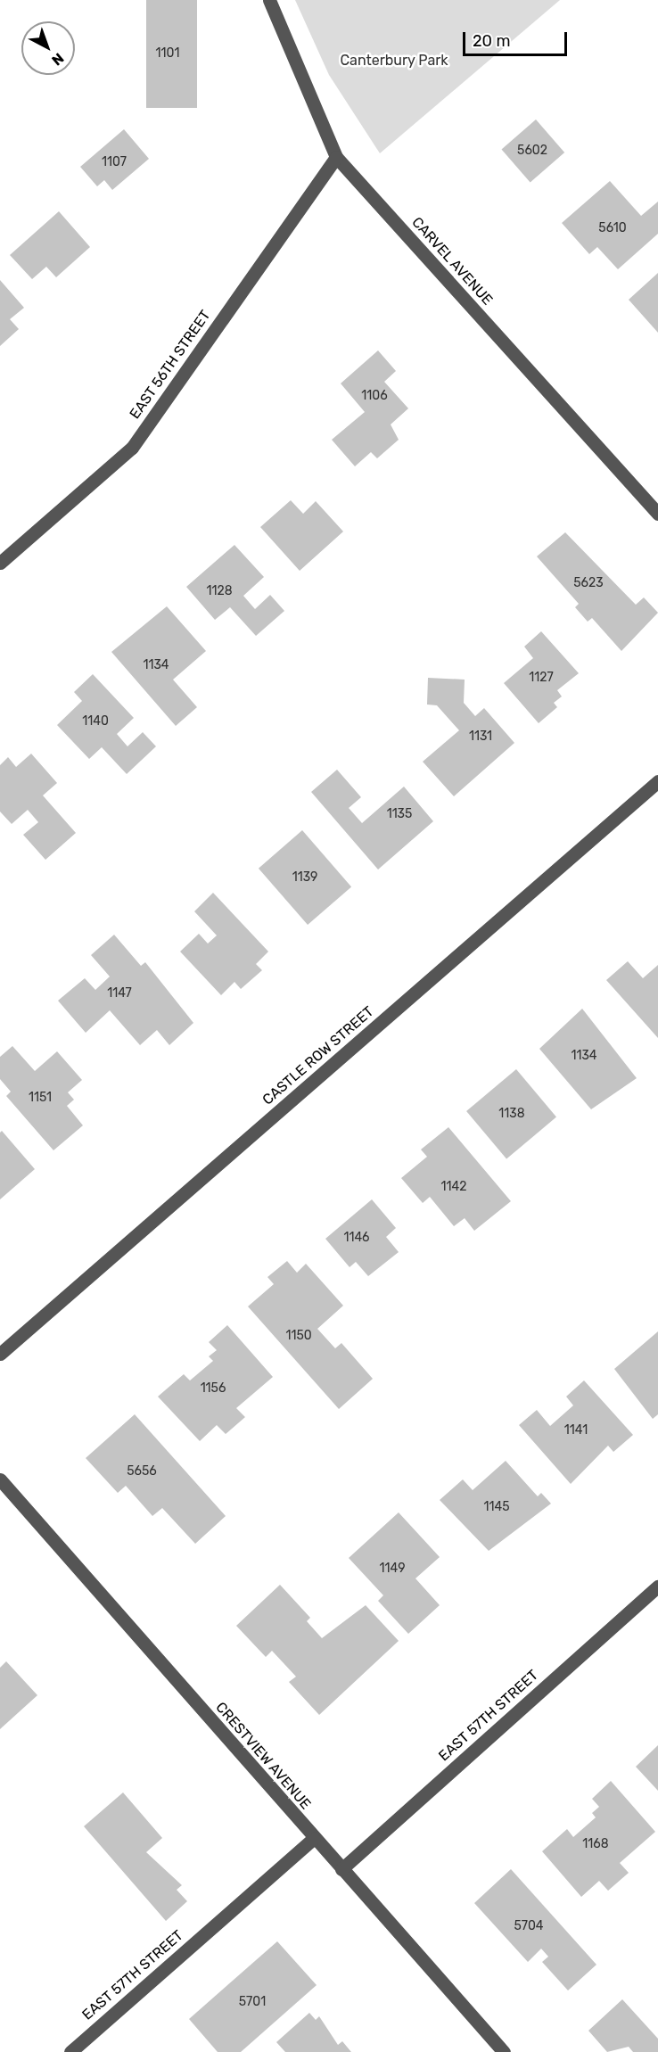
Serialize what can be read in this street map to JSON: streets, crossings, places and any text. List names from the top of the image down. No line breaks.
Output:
{"streets":{"street":["CARVEL AVENUE","EAST 56TH STREET","CASTLE ROW STREET","EAST 57TH STREET","CRESTVIEW AVENUE"]},"crossings":[["CARVEL AVENUE","EAST 56TH STREET"],["EAST 57TH STREET","CRESTVIEW AVENUE"]],"parks":["Canterbury Park"],"house_numbers":["1101","5602","1107","5610","1106","5623","1128","1134","1127","1140","1131","1135","1139","1147","1134","1151","1138","1142","1146","1150","1156","1141","5656","1145","1149","1168","5704","5701"],"scale_bar":"20 m","north":"bottom right"}
